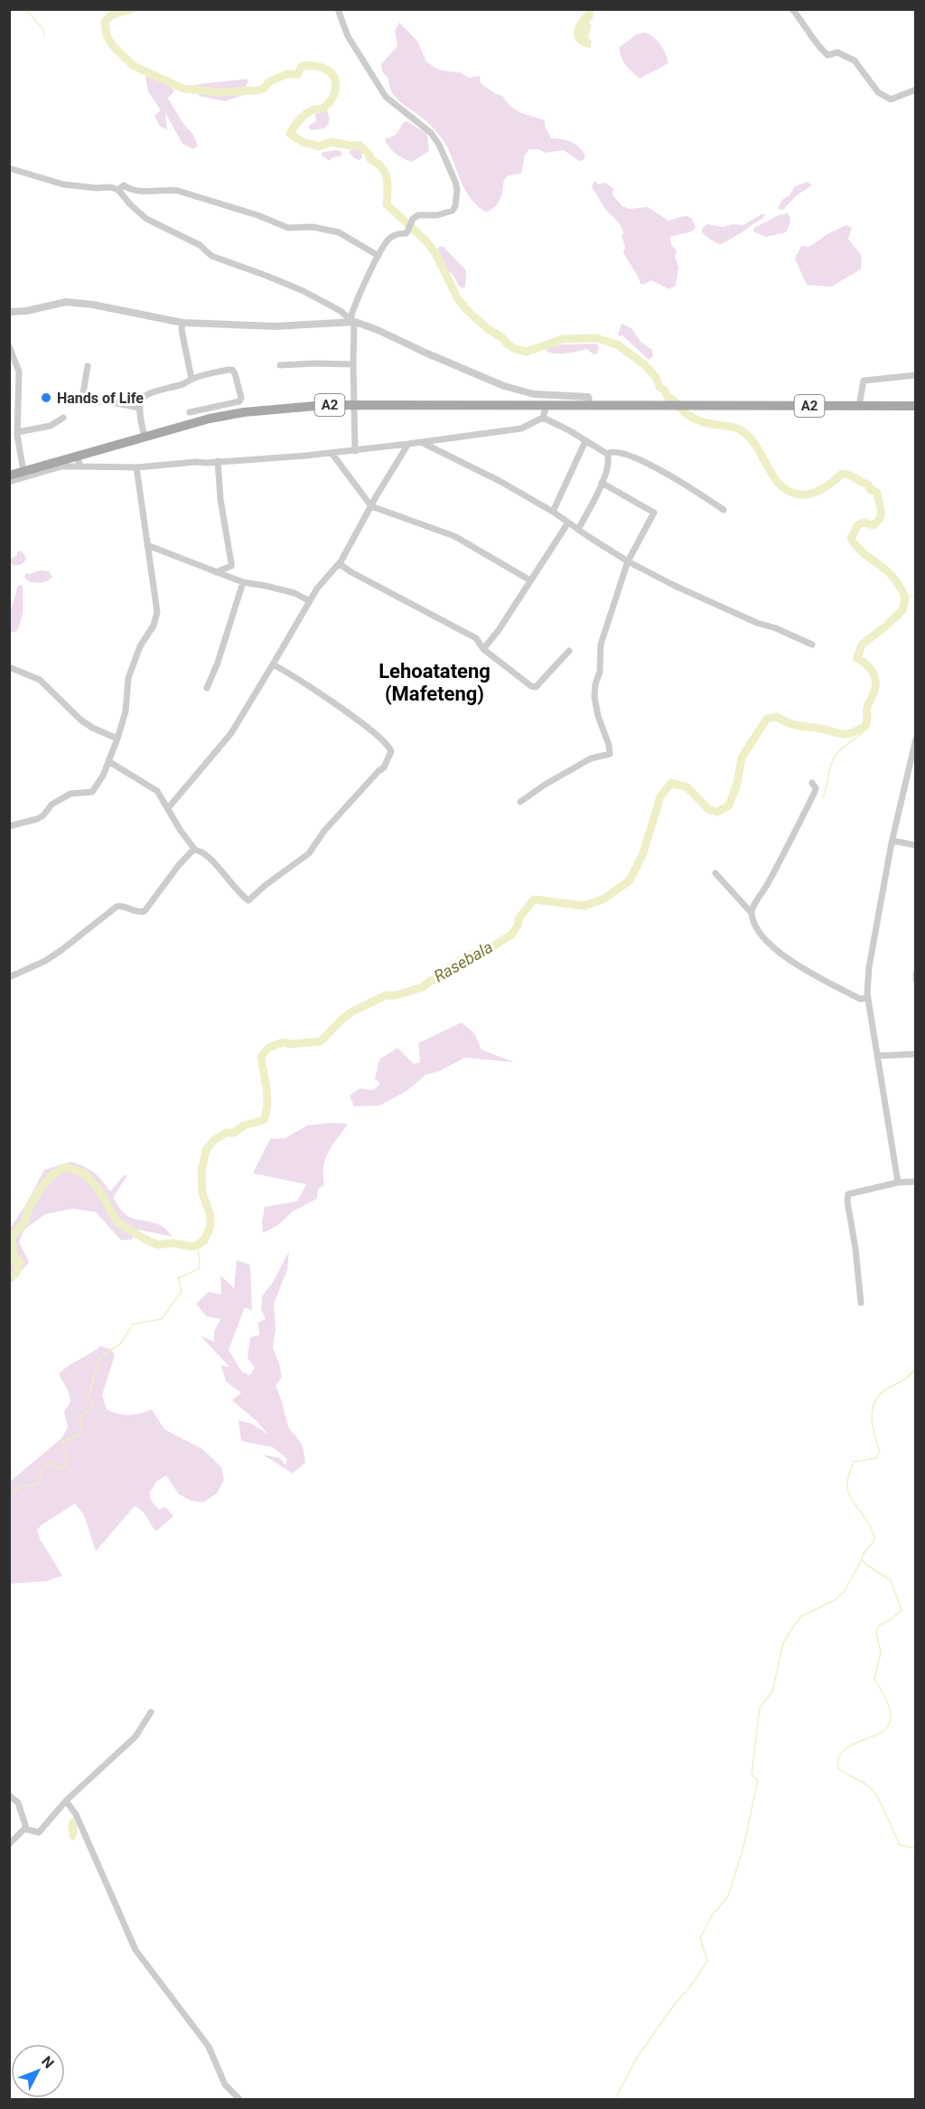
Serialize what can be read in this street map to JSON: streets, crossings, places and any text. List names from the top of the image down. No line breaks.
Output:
{"streets":{"main road":["A2"]},"districts":["Lehoatateng (Mafeteng)"],"water":["Rasebala"],"places":["Hands of Life"],"north":"top right"}
